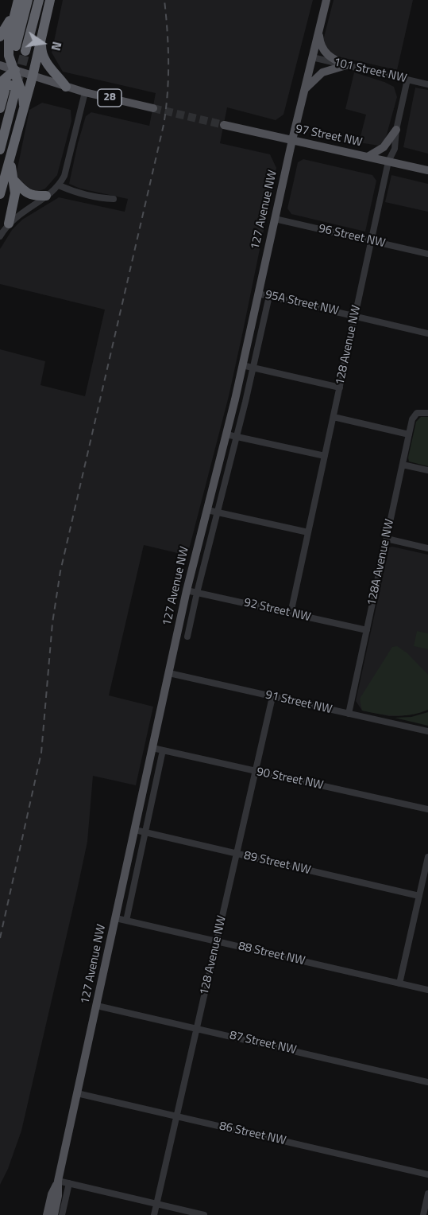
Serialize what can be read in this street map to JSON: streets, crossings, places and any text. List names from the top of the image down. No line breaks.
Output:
{"streets":{"main road":["28","97 Street NW","127 Avenue NW"],"street":["101 Street NW","96 Street NW","95A Street NW","128 Avenue NW","128A Avenue NW","92 Street NW","91 Street NW","90 Street NW","89 Street NW","88 Street NW","87 Street NW","86 Street NW"]},"crossings":[["101 Street NW","97 Street NW"],["101 Street NW","127 Avenue NW"],["101 Street NW","128 Avenue NW"],["97 Street NW","127 Avenue NW"],["97 Street NW","128 Avenue NW"],["127 Avenue NW","96 Street NW"],["127 Avenue NW","95A Street NW"],["127 Avenue NW","128 Avenue NW"],["127 Avenue NW","92 Street NW"],["127 Avenue NW","91 Street NW"],["127 Avenue NW","90 Street NW"],["127 Avenue NW","89 Street NW"],["127 Avenue NW","88 Street NW"],["127 Avenue NW","87 Street NW"],["127 Avenue NW","86 Street NW"],["96 Street NW","128 Avenue NW"],["95A Street NW","128 Avenue NW"],["128 Avenue NW","92 Street NW"],["128 Avenue NW","91 Street NW"],["128 Avenue NW","90 Street NW"],["128 Avenue NW","89 Street NW"],["128 Avenue NW","88 Street NW"],["128 Avenue NW","87 Street NW"],["128 Avenue NW","86 Street NW"],["128A Avenue NW","92 Street NW"],["128A Avenue NW","91 Street NW"]],"north":"right"}
